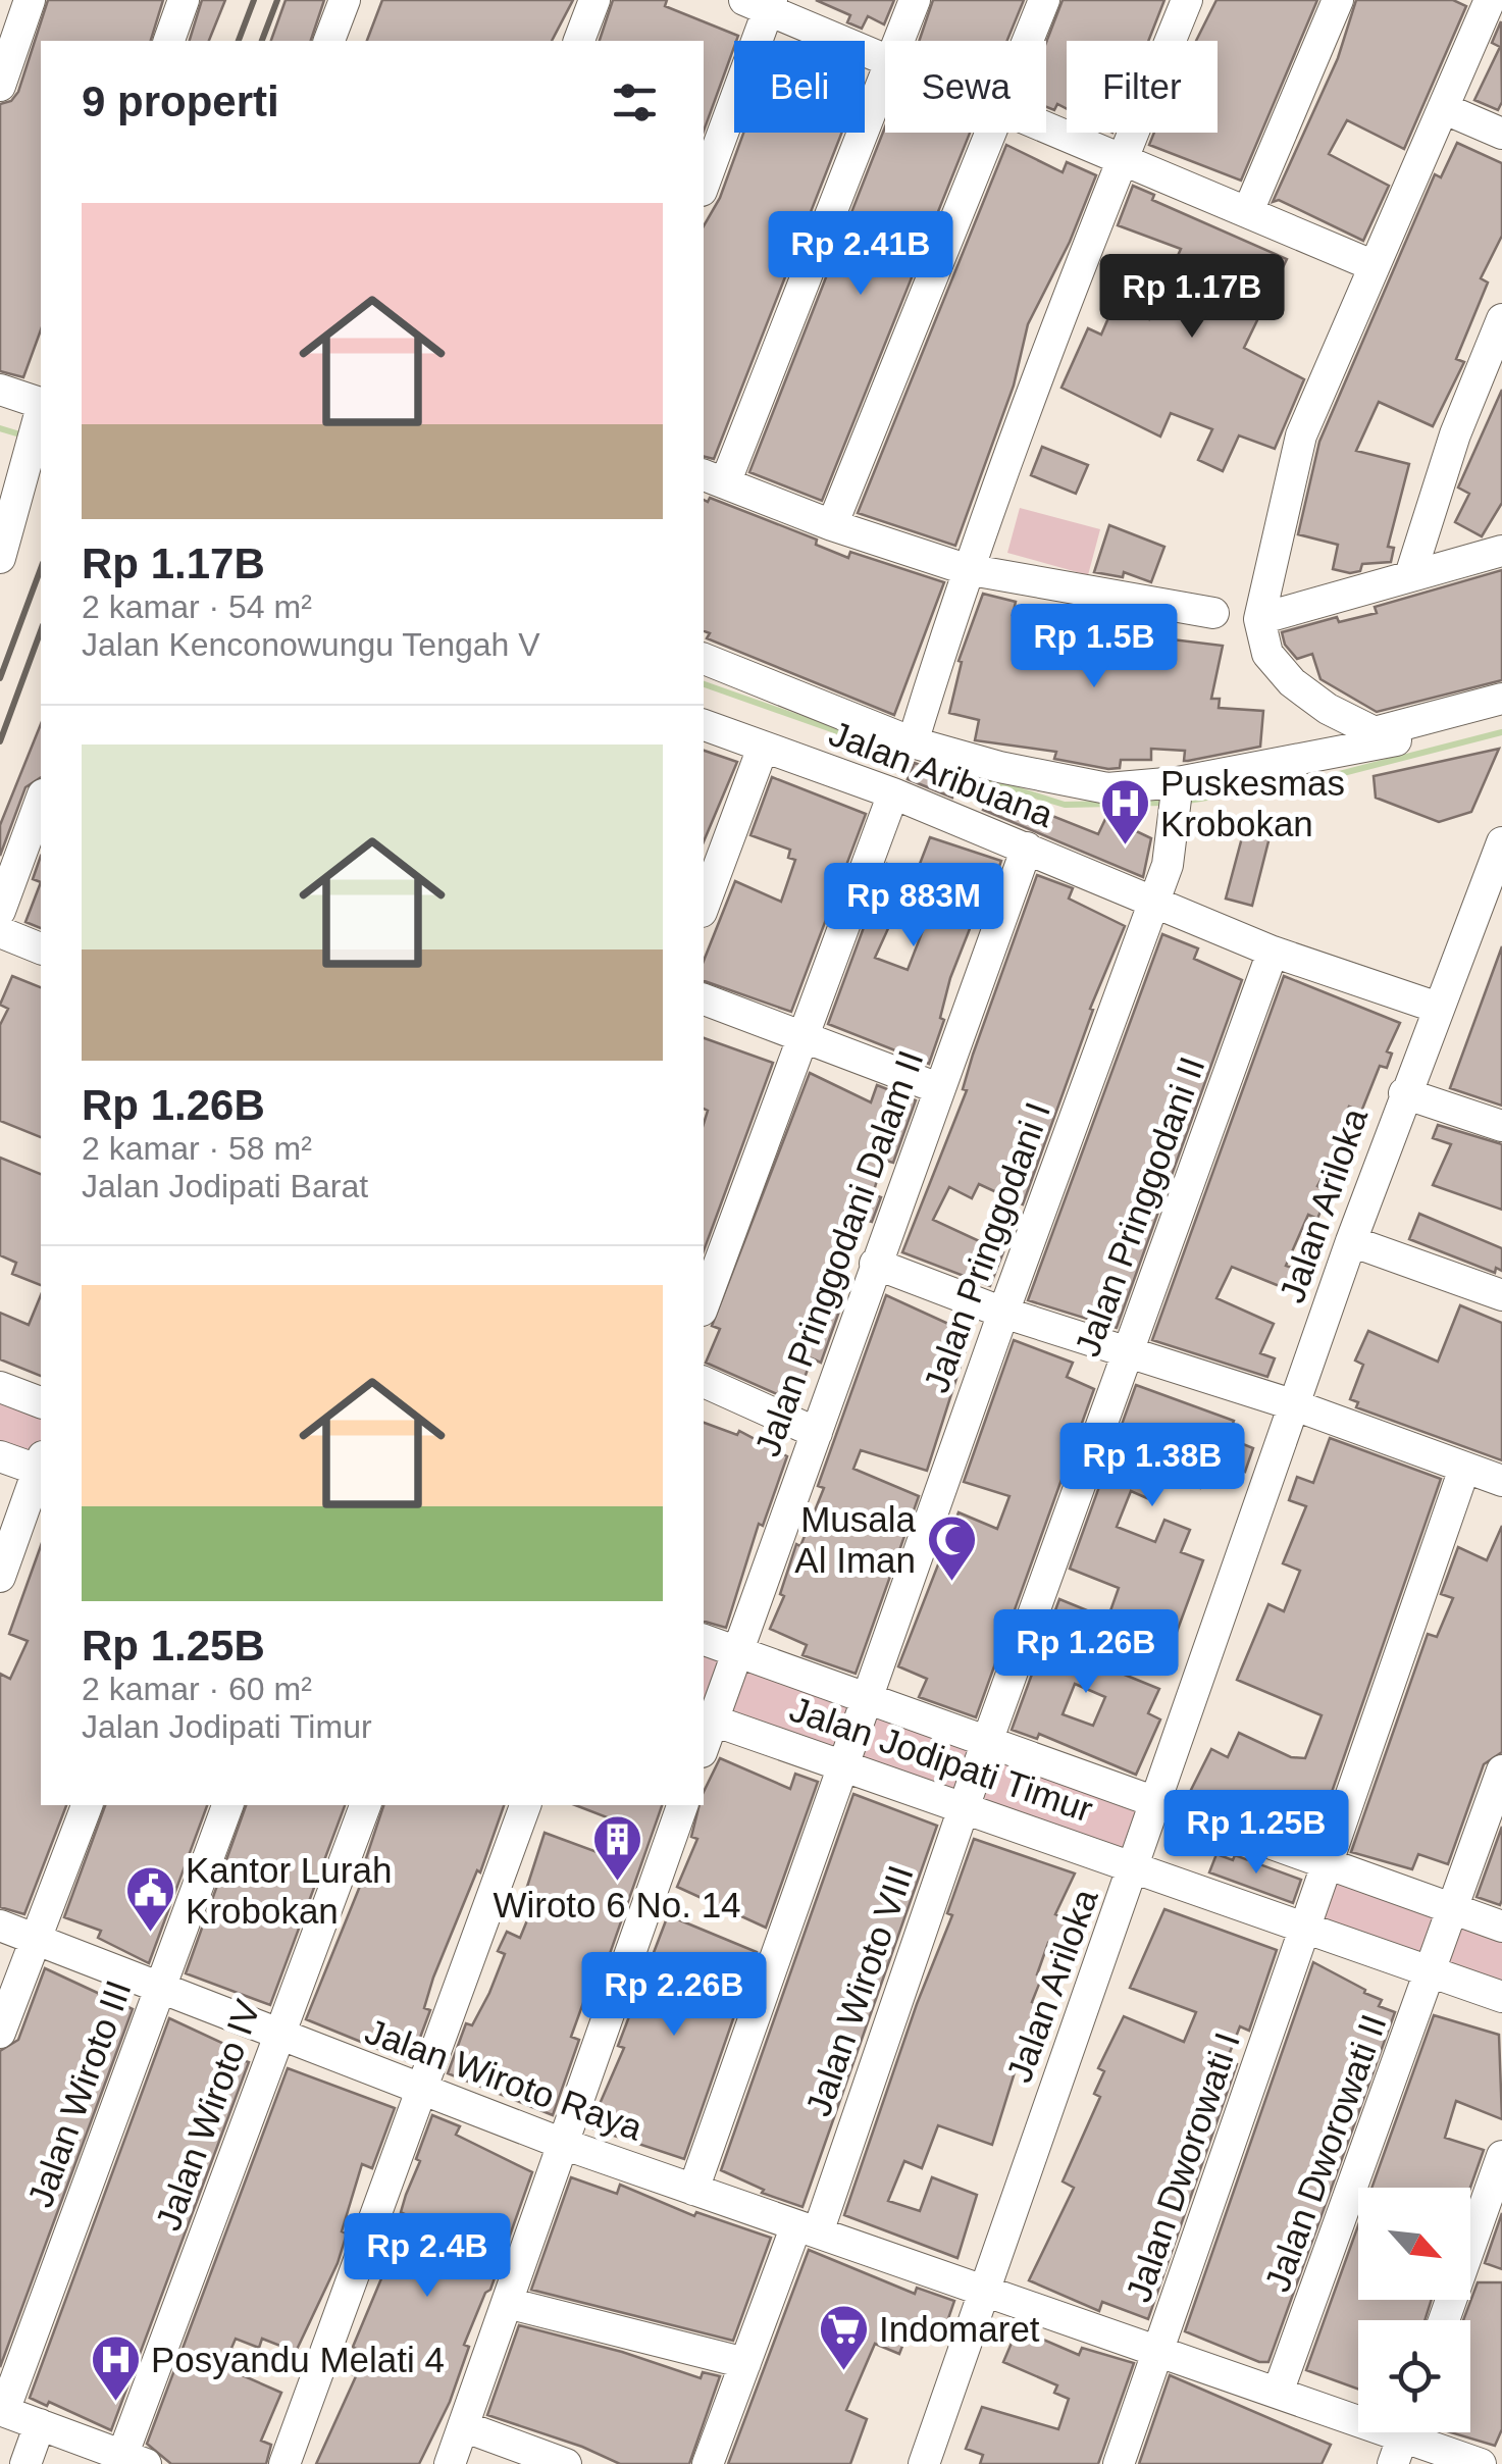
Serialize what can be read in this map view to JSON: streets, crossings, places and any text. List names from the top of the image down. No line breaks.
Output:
{"streets":{"street":["Jalan Aribuana","Jalan Ariloka","Jalan Pringgodani II","Jalan Pringgodani I","Jalan Pringgodani Dalam II","Jalan Jodipati Timur","Jalan Wiroto VIII","Jalan Wiroto Raya","Jalan Wiroto III","Jalan Wiroto IV","Jalan Dworowati II","Jalan Dworowati I"]},"crossings":[["Jalan Aribuana","Jalan Ariloka"],["Jalan Aribuana","Jalan Pringgodani II"],["Jalan Aribuana","Jalan Pringgodani I"],["Jalan Aribuana","Jalan Pringgodani Dalam II"],["Jalan Ariloka","Jalan Jodipati Timur"],["Jalan Ariloka","Jalan Wiroto Raya"],["Jalan Pringgodani II","Jalan Wiroto VIII"],["Jalan Pringgodani I","Jalan Jodipati Timur"],["Jalan Pringgodani I","Jalan Wiroto Raya"],["Jalan Pringgodani Dalam II","Jalan Jodipati Timur"],["Jalan Jodipati Timur","Jalan Wiroto VIII"],["Jalan Jodipati Timur","Jalan Dworowati II"],["Jalan Jodipati Timur","Jalan Dworowati I"],["Jalan Wiroto VIII","Jalan Wiroto Raya"],["Jalan Wiroto Raya","Jalan Wiroto III"],["Jalan Wiroto Raya","Jalan Wiroto IV"],["Jalan Wiroto Raya","Jalan Dworowati II"],["Jalan Wiroto Raya","Jalan Dworowati I"]],"places":{"hospital":["Puskesmas Krobokan","Posyandu Melati 4"],"mosque":["Musala Al Iman"],"building":["Wiroto 6 No. 14"],"public building":["Kantor Lurah Krobokan"],"supermarket":["Indomaret"]},"north":"bottom right","page":{"chip":["Beli","Sewa","Filter"],"heading":"9 properti","list":[{"name":"Rp 1.17B","note":"2 kamar · 54 m² · Jalan Kenconowungu Tengah V"},{"name":"Rp 1.26B","note":"2 kamar · 58 m² · Jalan Jodipati Barat"},{"name":"Rp 1.25B","note":"2 kamar · 60 m² · Jalan Jodipati Timur"}],"price":["Rp 2.41B","Rp 1.17B","Rp 1.5B","Rp 883M","Rp 1.38B","Rp 1.26B","Rp 1.25B","Rp 2.26B","Rp 2.4B"]}}
